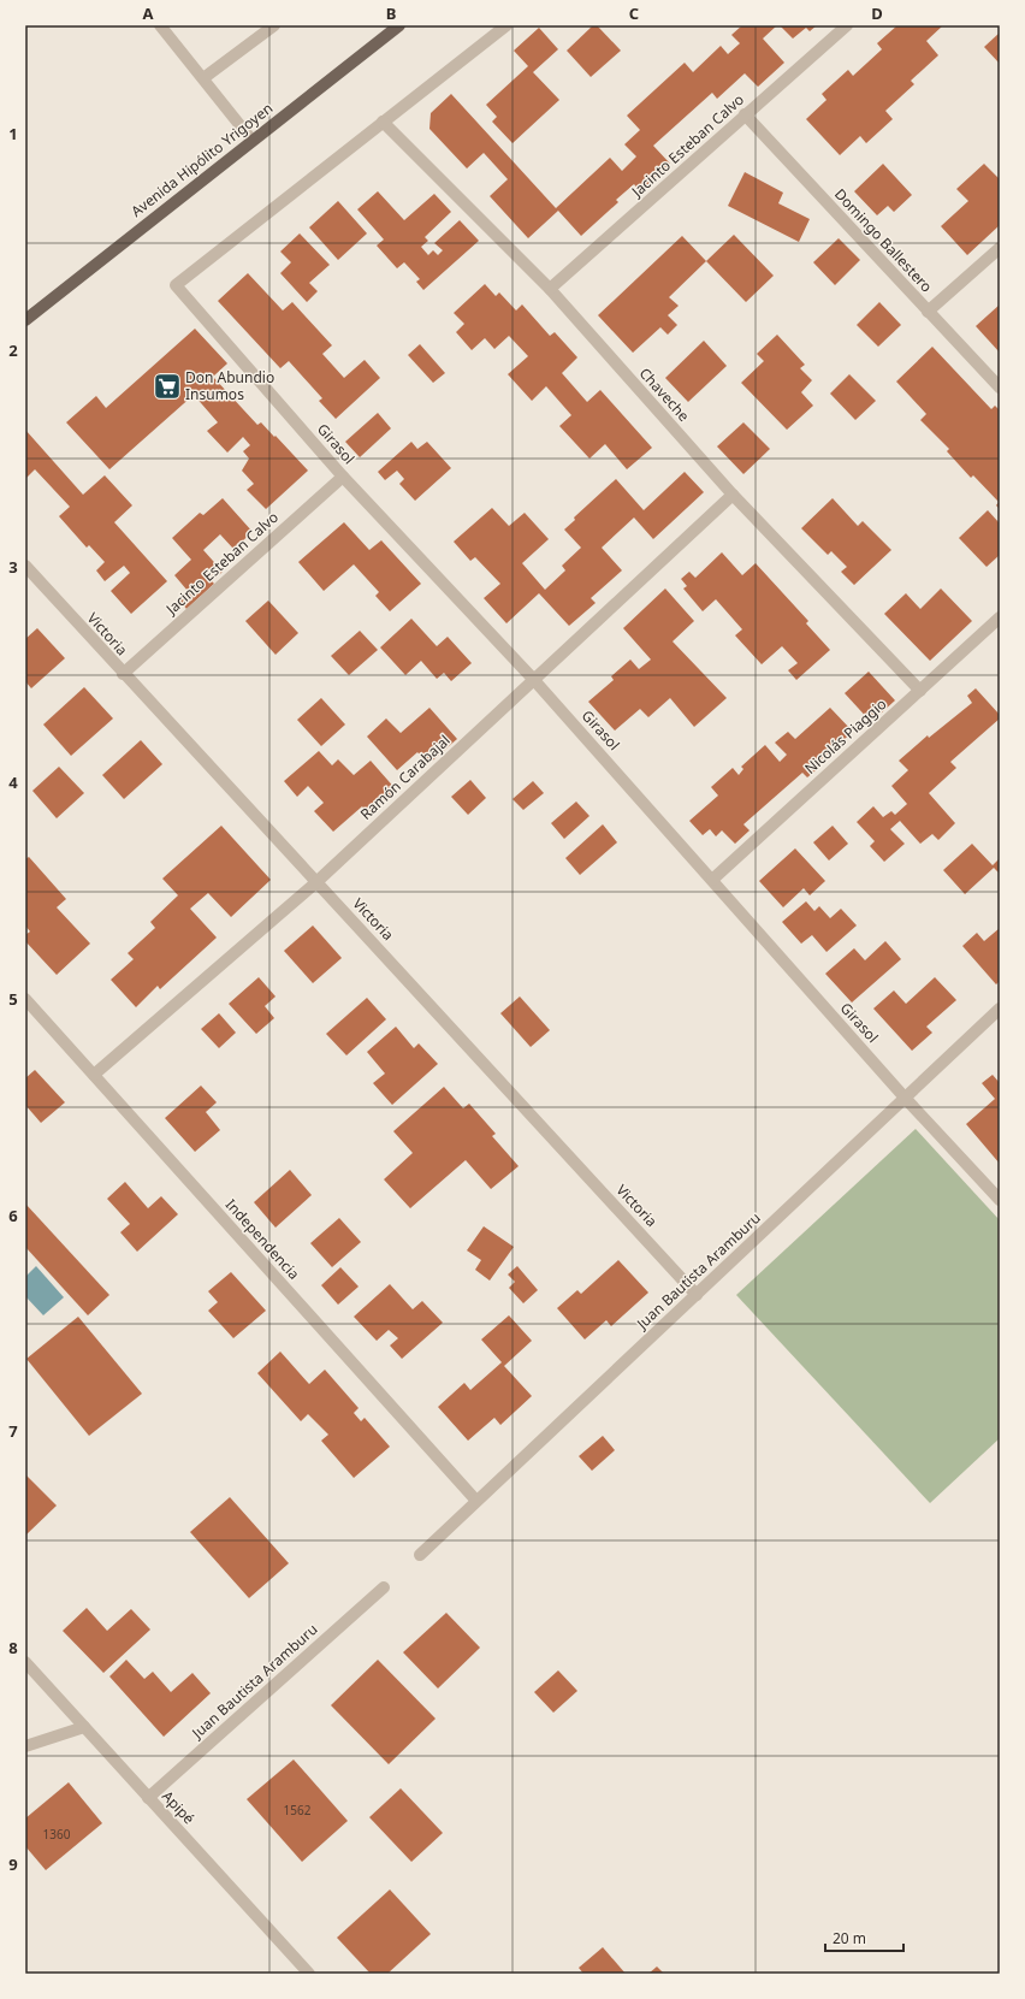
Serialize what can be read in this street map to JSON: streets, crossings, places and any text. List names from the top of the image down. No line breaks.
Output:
{"streets":{"main road":["Avenida Hipólito Yrigoyen"],"street":["Jacinto Esteban Calvo","Domingo Ballestero","Chaveche","Girasol","Victoria","Nicolás Piaggio","Ramón Carabajal","Independencia","Juan Bautista Aramburu","Apipé"]},"crossings":[["Jacinto Esteban Calvo","Domingo Ballestero"],["Jacinto Esteban Calvo","Chaveche"],["Jacinto Esteban Calvo","Girasol"],["Jacinto Esteban Calvo","Victoria"],["Chaveche","Girasol"],["Chaveche","Nicolás Piaggio"],["Chaveche","Ramón Carabajal"],["Girasol","Nicolás Piaggio"],["Girasol","Ramón Carabajal"],["Girasol","Juan Bautista Aramburu"],["Victoria","Ramón Carabajal"],["Victoria","Juan Bautista Aramburu"],["Ramón Carabajal","Independencia"],["Independencia","Juan Bautista Aramburu"],["Juan Bautista Aramburu","Apipé"]],"places":{"supermarket":["Don Abundio Insumos"]},"house_numbers":["1562","1360"],"scale_bar":"20 m","grid":{"columns":["A","B","C","D"],"rows":["1","2","3","4","5","6","7","8","9"]}}
